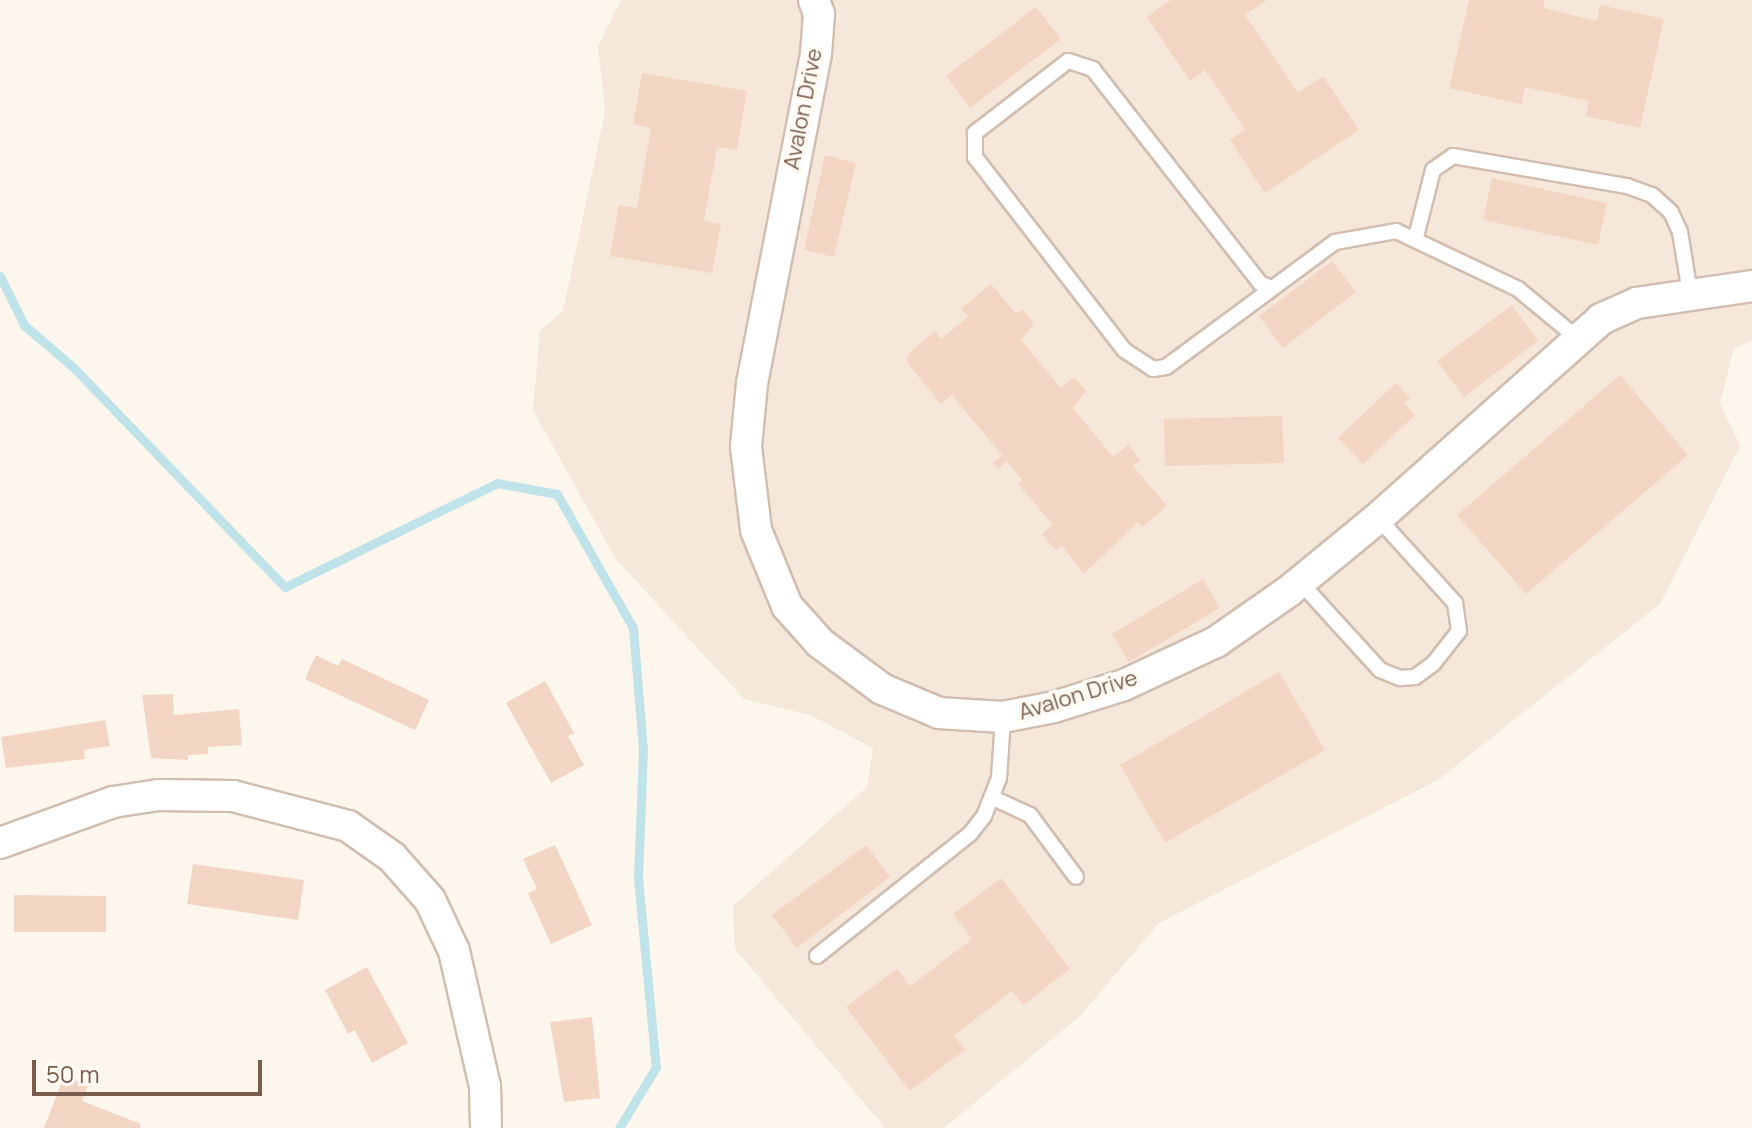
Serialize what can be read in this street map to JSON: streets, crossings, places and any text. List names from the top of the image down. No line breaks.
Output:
{"streets":{"street":["Avalon Drive"]},"scale_bar":"50 m"}
